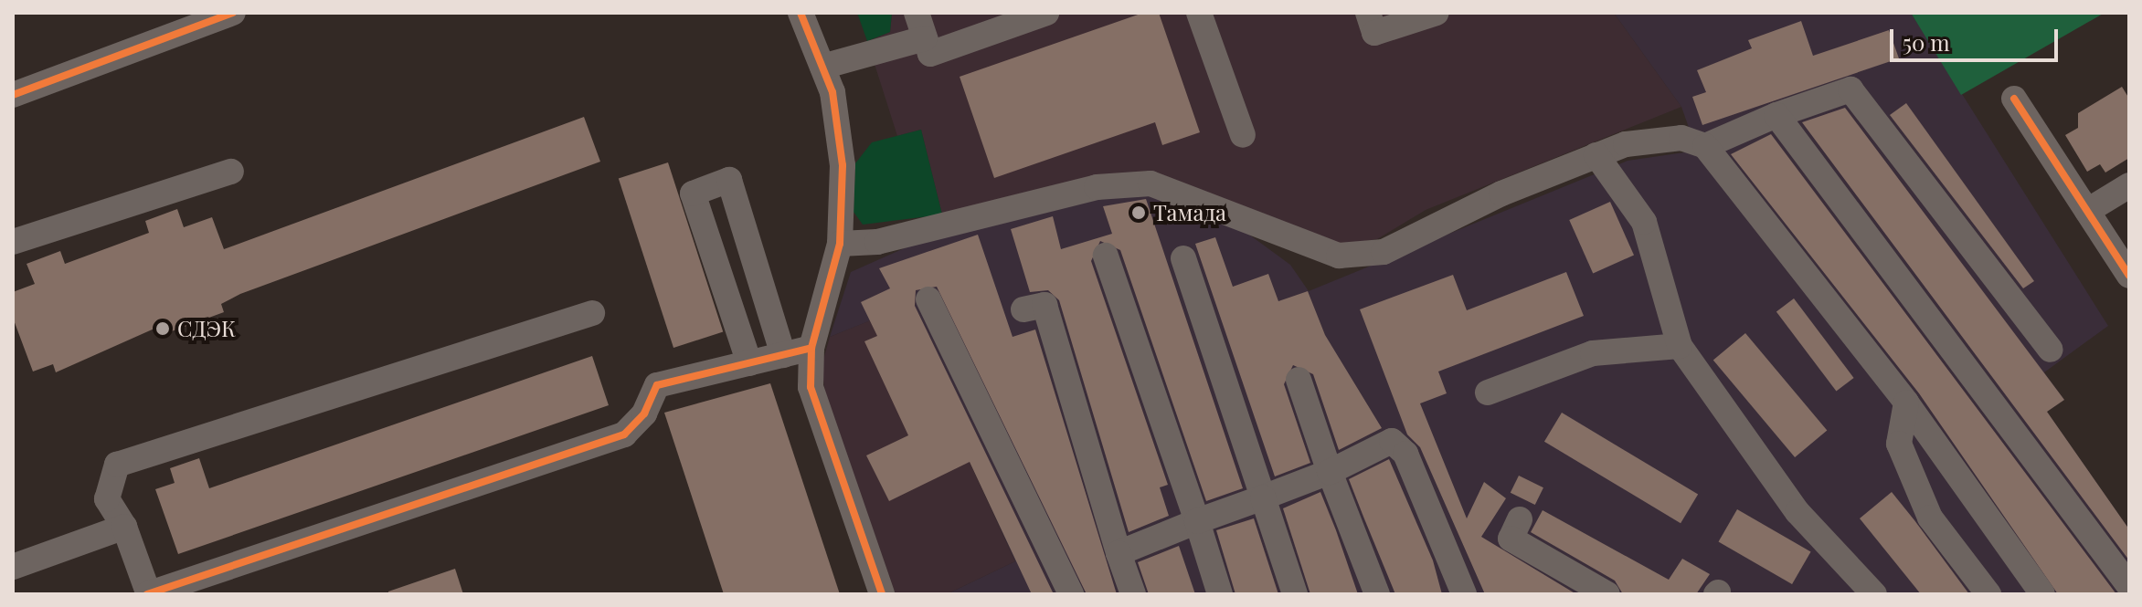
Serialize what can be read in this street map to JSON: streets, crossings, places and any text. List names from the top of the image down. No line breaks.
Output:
{"places":["Тамада","СДЭК"],"scale_bar":"50 m"}
